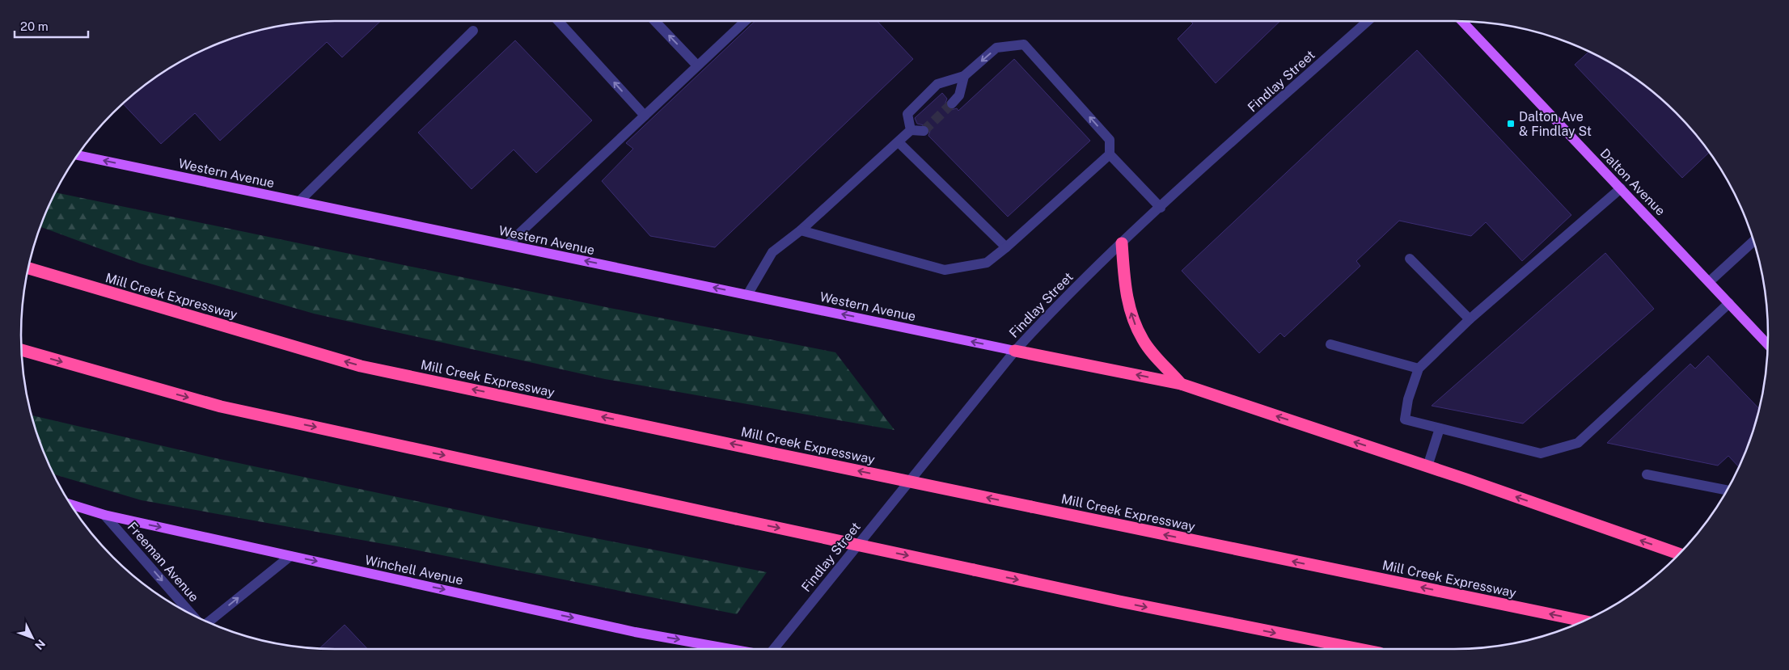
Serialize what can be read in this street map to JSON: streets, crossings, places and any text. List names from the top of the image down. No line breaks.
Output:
{"streets":{"highway":["Mill Creek Expressway"],"main road":["Western Avenue","Dalton Avenue","Winchell Avenue"],"street":["Findlay Street","Freeman Avenue"]},"crossings":[["Findlay Street","Western Avenue"],["Freeman Avenue","Winchell Avenue"]],"one_way":["Western Avenue","Freeman Avenue","Winchell Avenue"],"places":{"transit":["Dalton Ave & Findlay St"]},"scale_bar":"20 m","north":"bottom right"}
